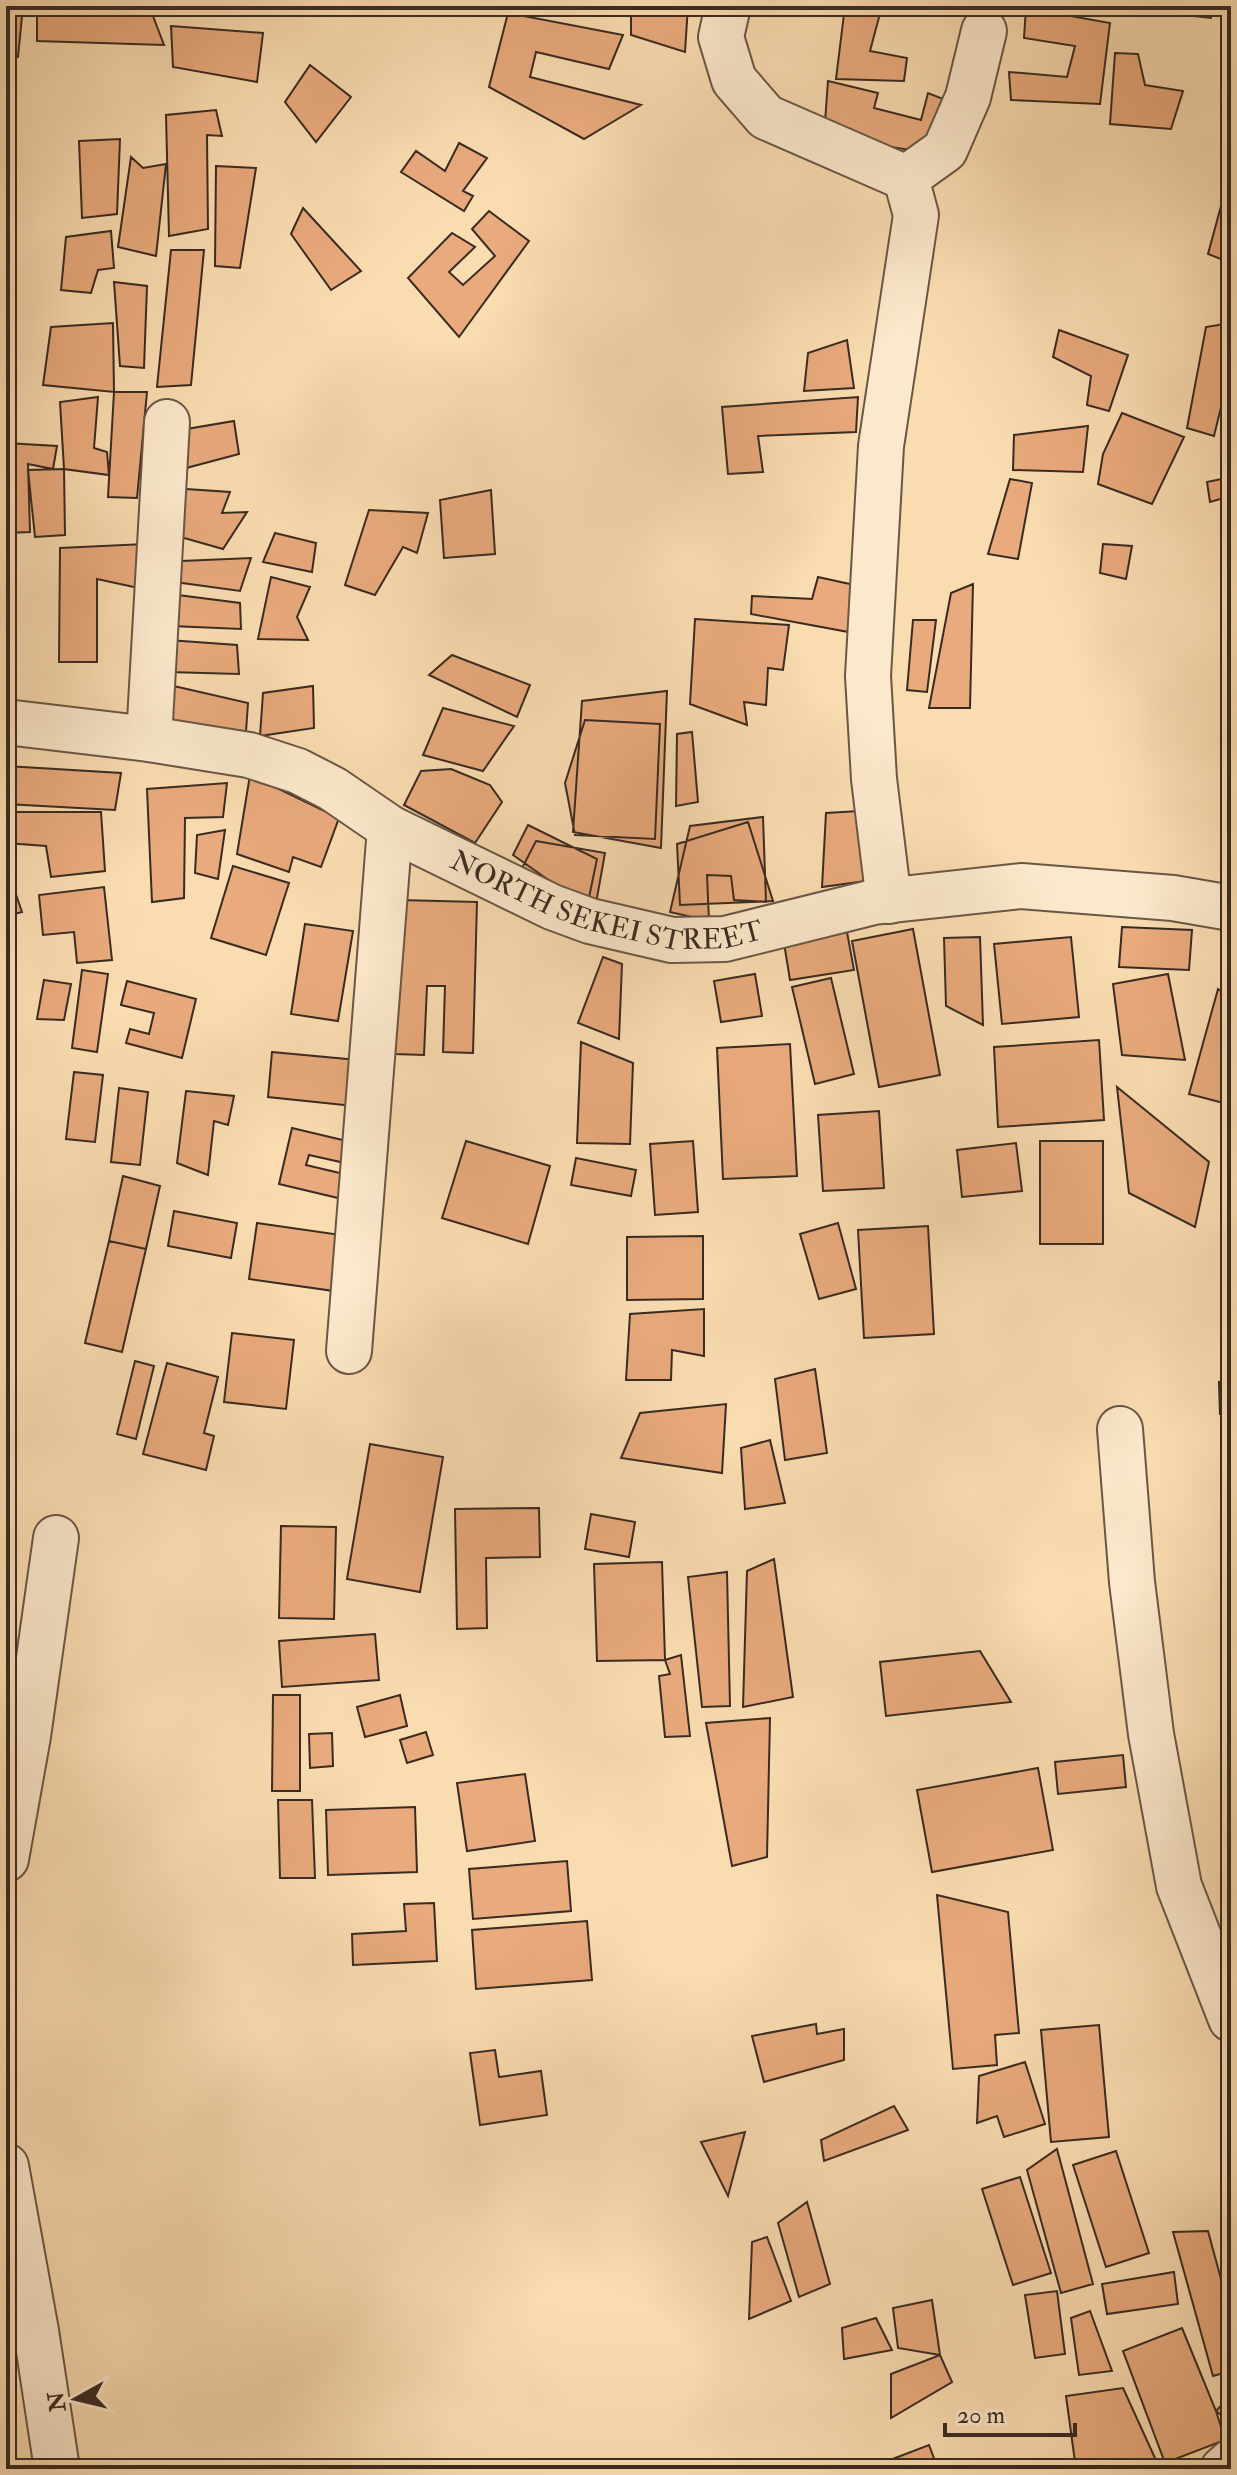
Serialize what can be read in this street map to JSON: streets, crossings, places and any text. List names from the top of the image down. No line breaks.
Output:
{"streets":{"street":["NORTH SEKEI STREET"]},"scale_bar":"20 m","north":"left"}
